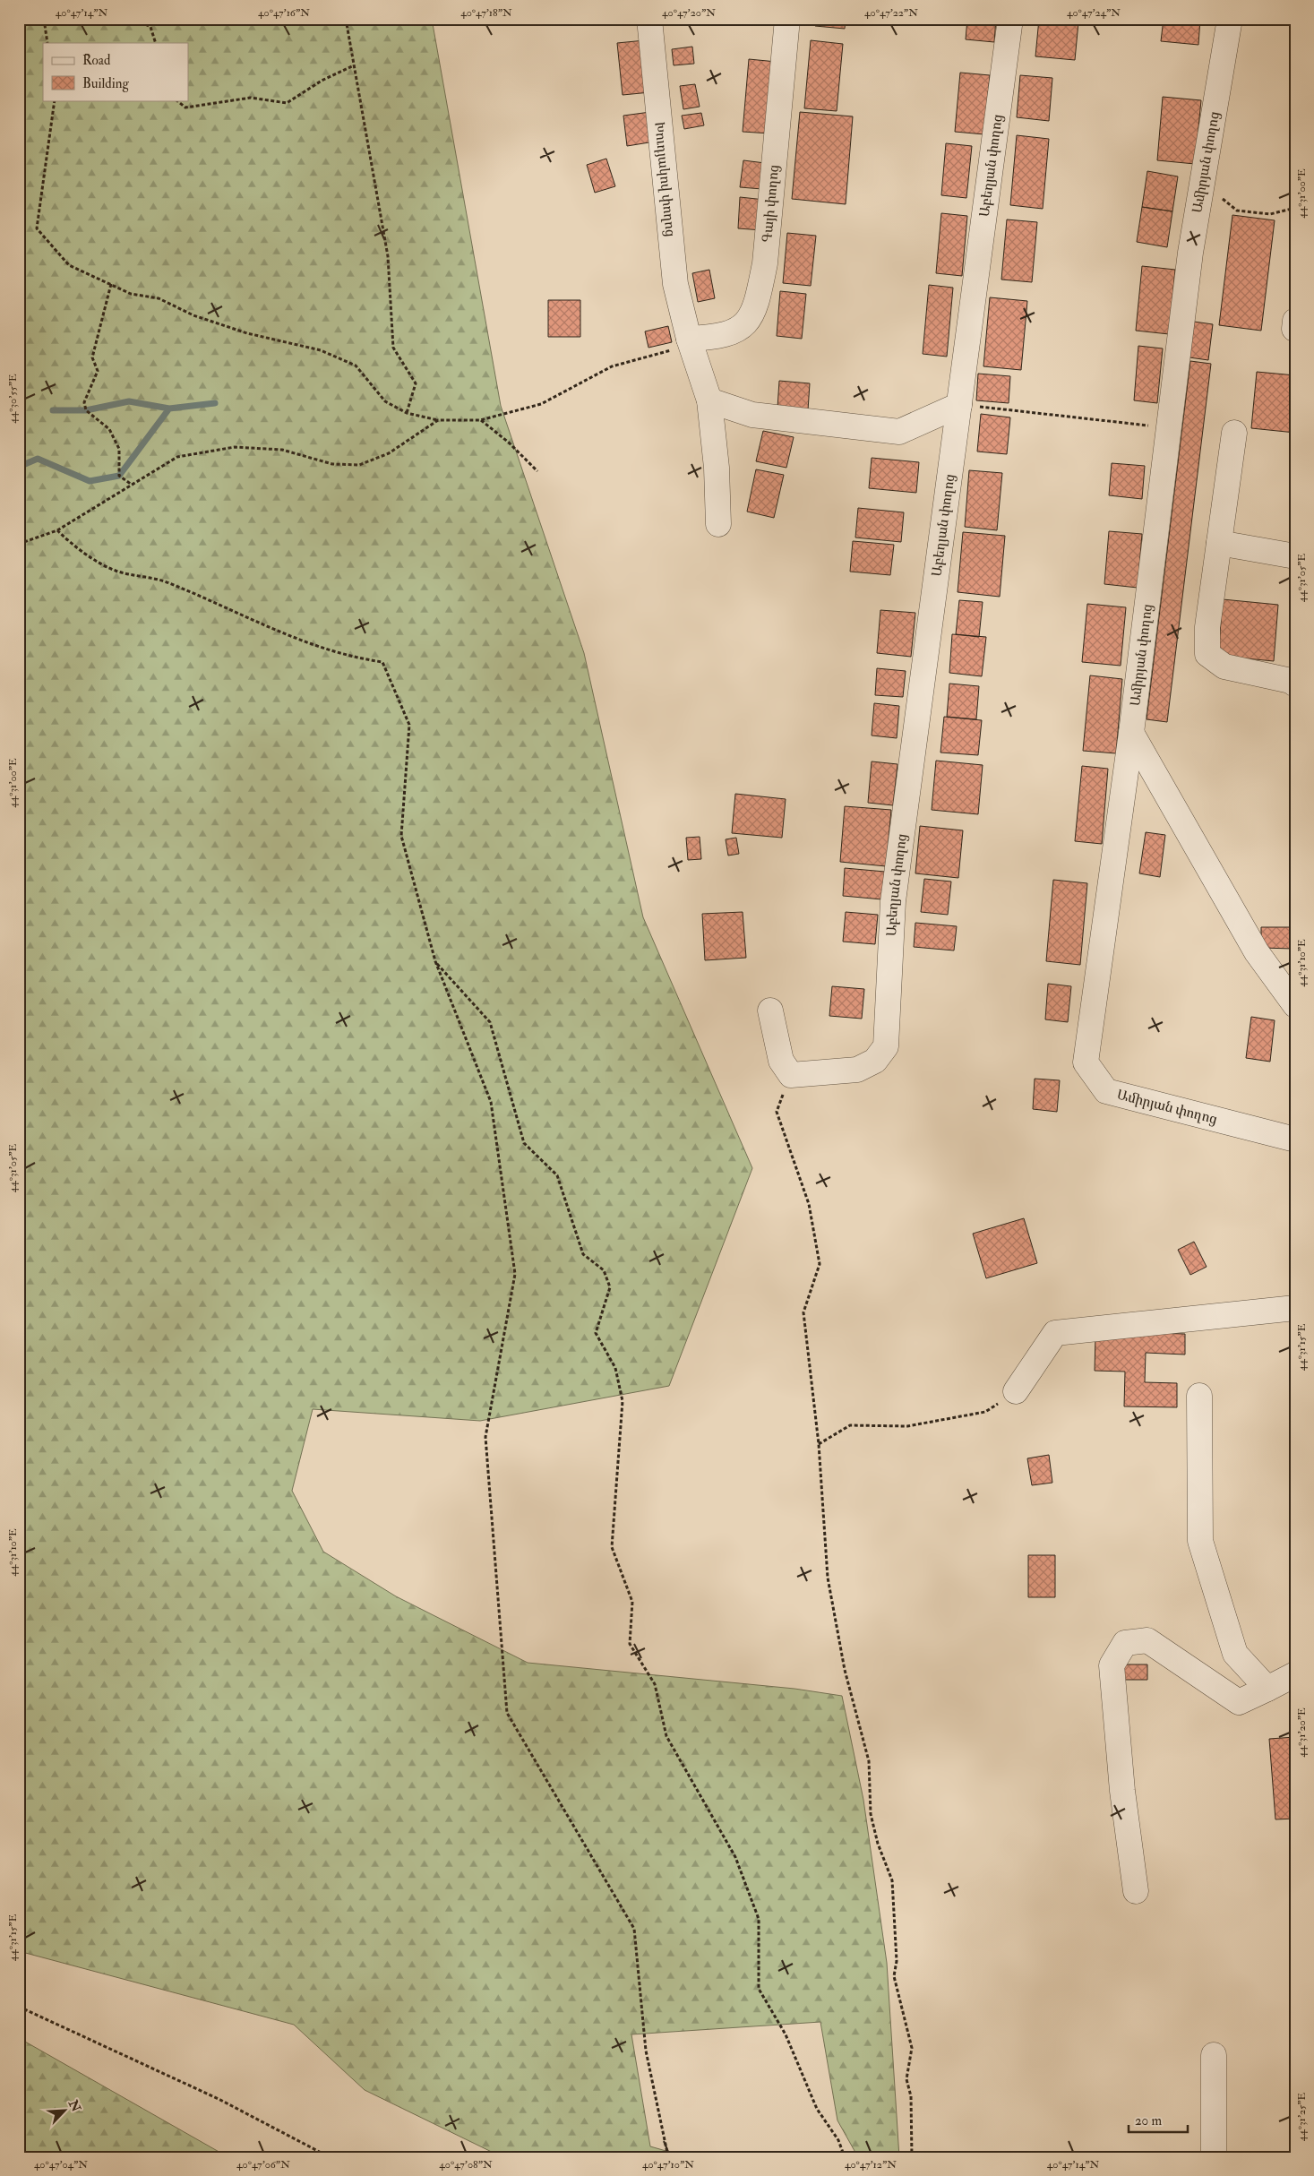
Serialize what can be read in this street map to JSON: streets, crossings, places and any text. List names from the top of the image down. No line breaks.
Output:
{"streets":{"street":["Ամիրյան փողոց","Աբեղյան փողոց","Խուդյակով փողոց","Գայի փողոց"]},"crossings":[["Խուդյակով փողոց","Գայի փողոց"]],"legend":["Road","Building"],"scale_bar":"20 m","north":"top right","coordinates":["40°47'14\"N","40°47'16\"N","40°47'18\"N","40°47'20\"N","40°47'22\"N","40°47'24\"N","44°31'00\"E","44°30'55\"E","44°31'05\"E","44°31'10\"E","44°31'15\"E","44°31'20\"E","44°31'25\"E","40°47'04\"N","40°47'06\"N","40°47'08\"N","40°47'10\"N","40°47'12\"N"]}
